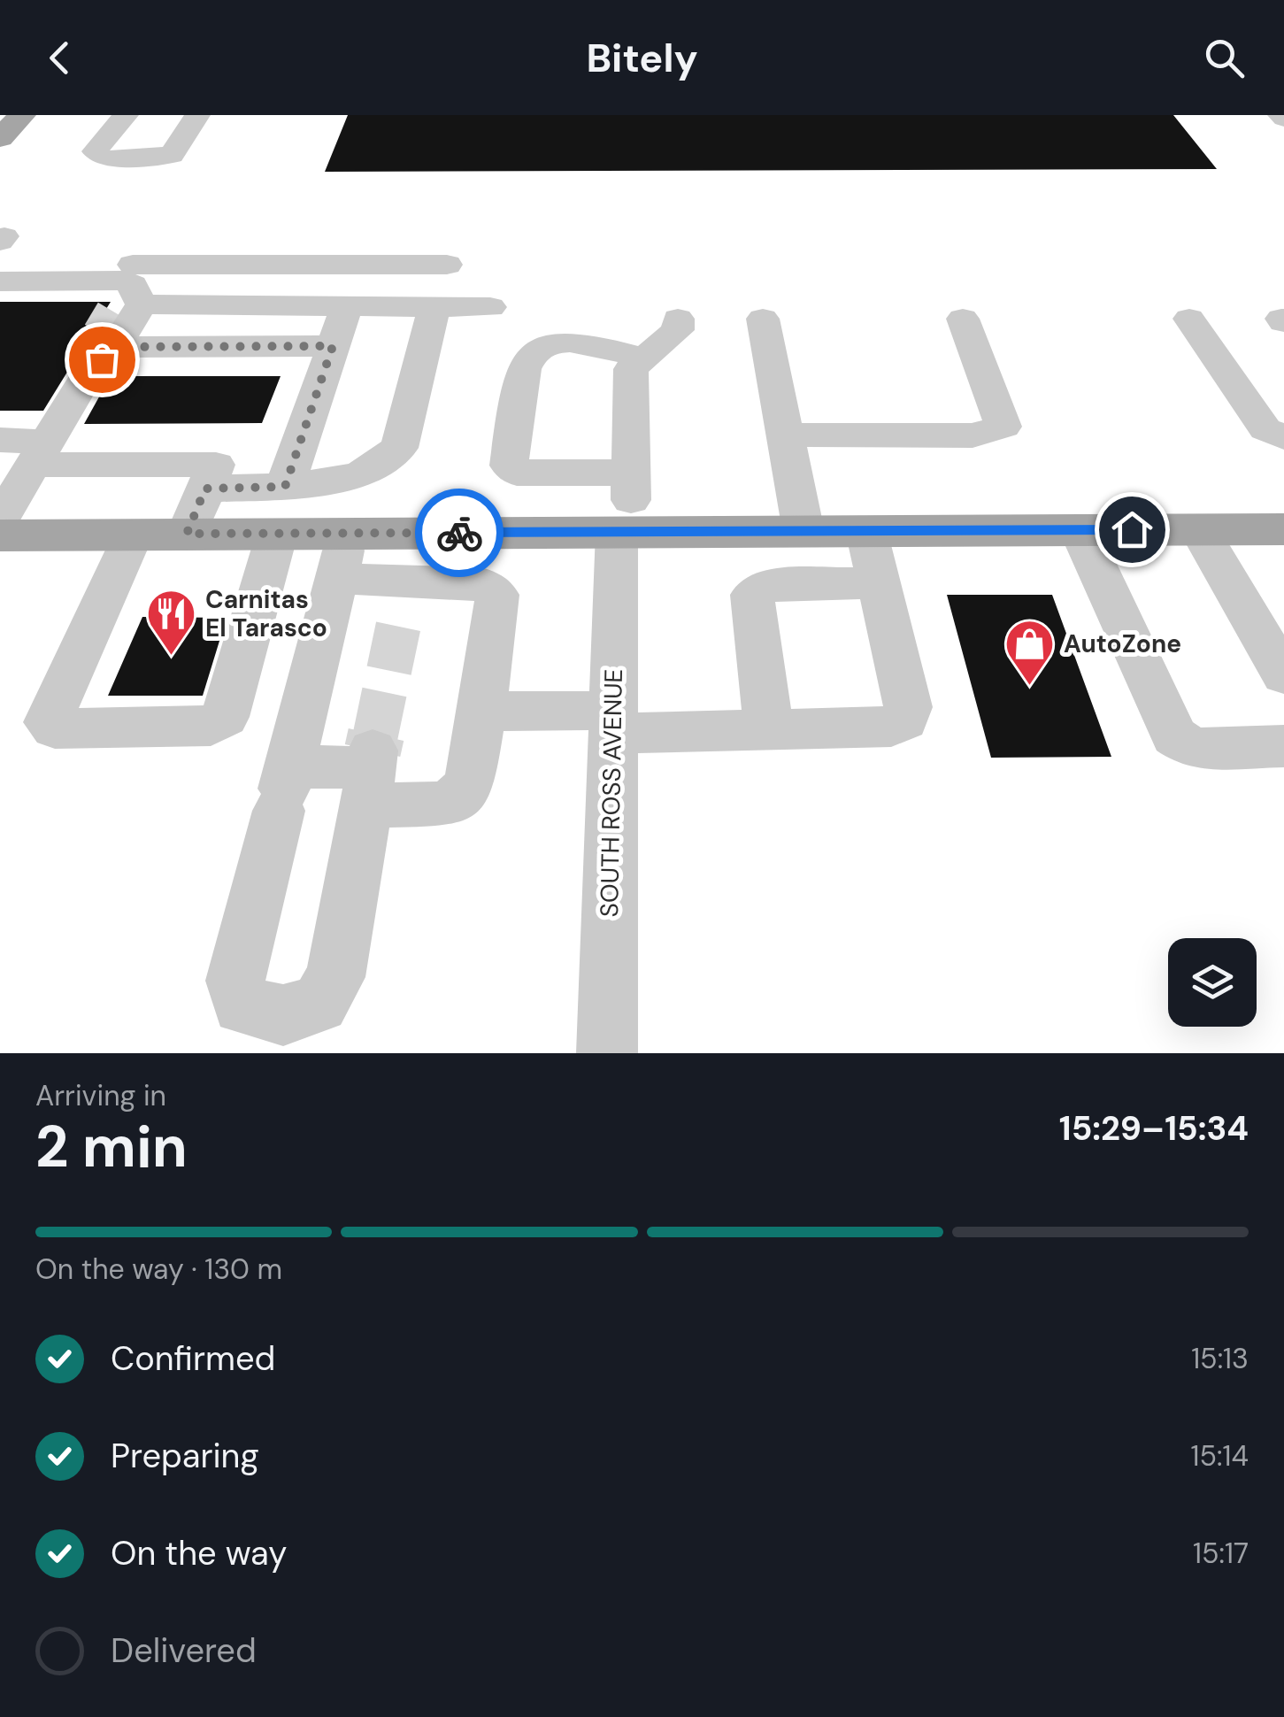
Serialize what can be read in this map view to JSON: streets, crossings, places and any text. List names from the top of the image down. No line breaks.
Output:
{"streets":{"street":["SOUTH ROSS AVENUE"]},"places":{"restaurant":["Carnitas El Tarasco"],"shop":["AutoZone"]},"page":{"header":"Bitely","heading":["2 min","Arriving in","15:29–15:34"],"bar":"On the way · 130 m","list":[["Confirmed","15:13"],["Preparing","15:14"],["On the way","15:17"],"Delivered"]}}
